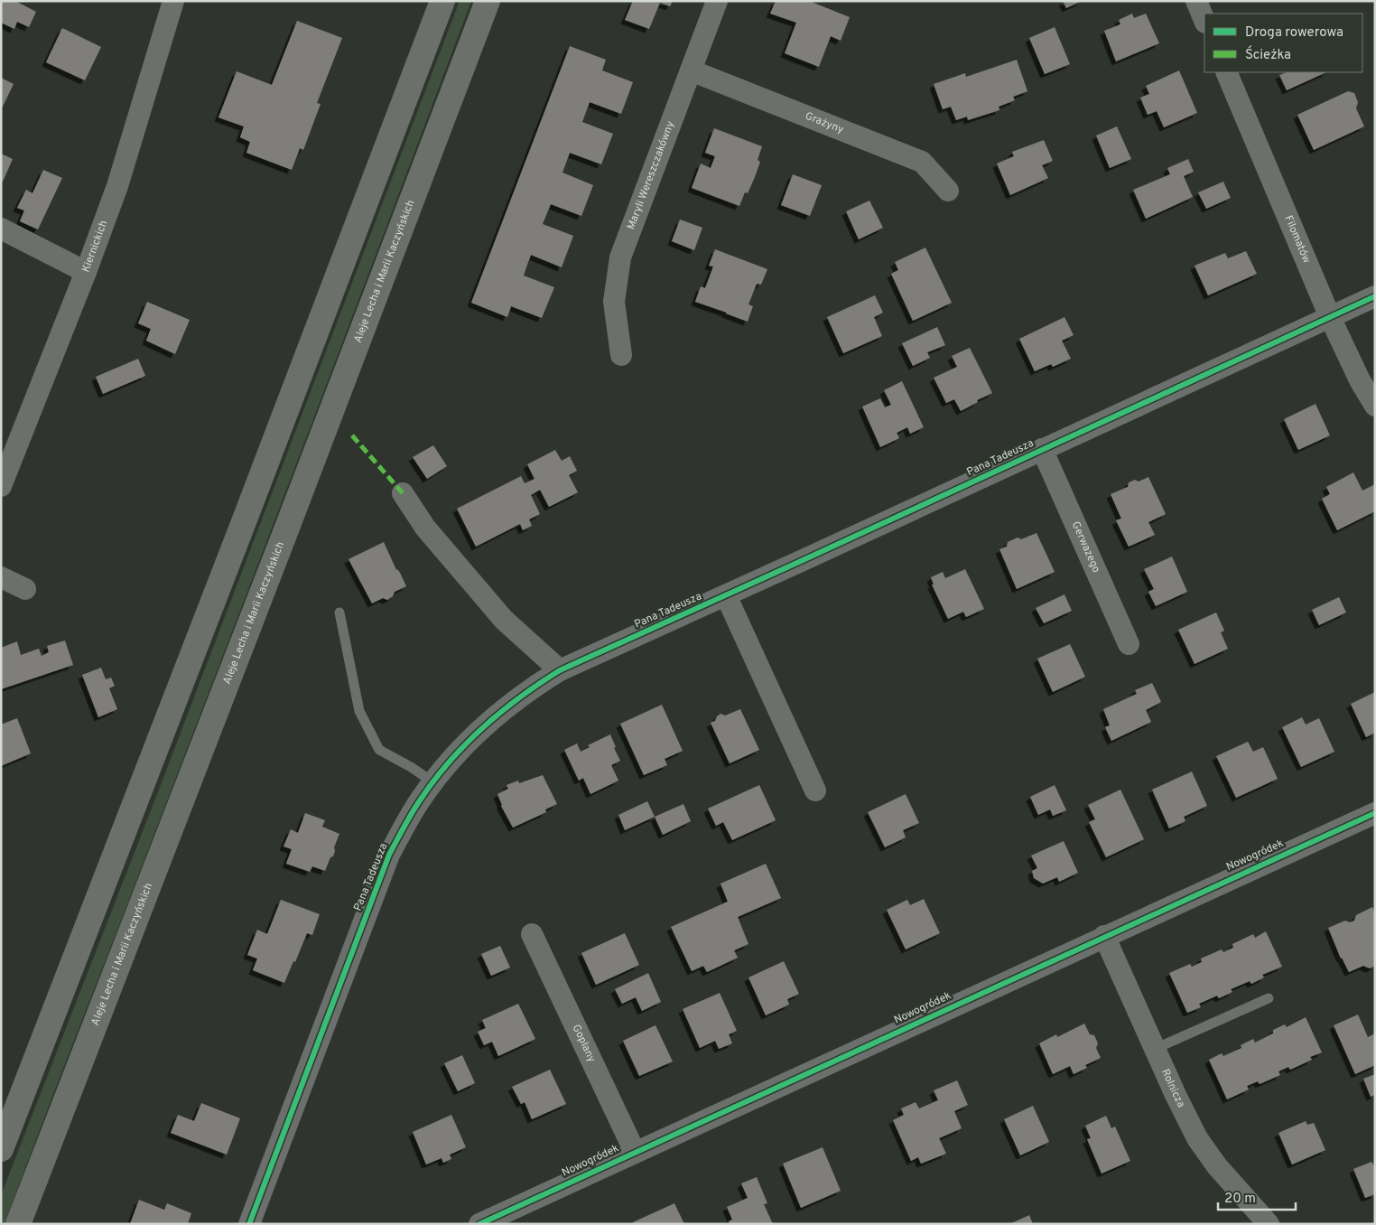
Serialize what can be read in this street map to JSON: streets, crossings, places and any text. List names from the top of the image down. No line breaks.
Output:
{"streets":{"main road":["Aleje Lecha i Marii Kaczyńskich"],"street":["Grażyny","Maryli Wereszczakówny","Filomatów","Kiernickich","Pana Tadeusza","Gerwazego","Nowogródek","Goplany","Rolnicza"]},"crossings":[["Grażyny","Maryli Wereszczakówny"],["Filomatów","Pana Tadeusza"],["Pana Tadeusza","Gerwazego"],["Nowogródek","Goplany"],["Nowogródek","Rolnicza"]],"legend":["Droga rowerowa","Ścieżka"],"scale_bar":"20 m"}
